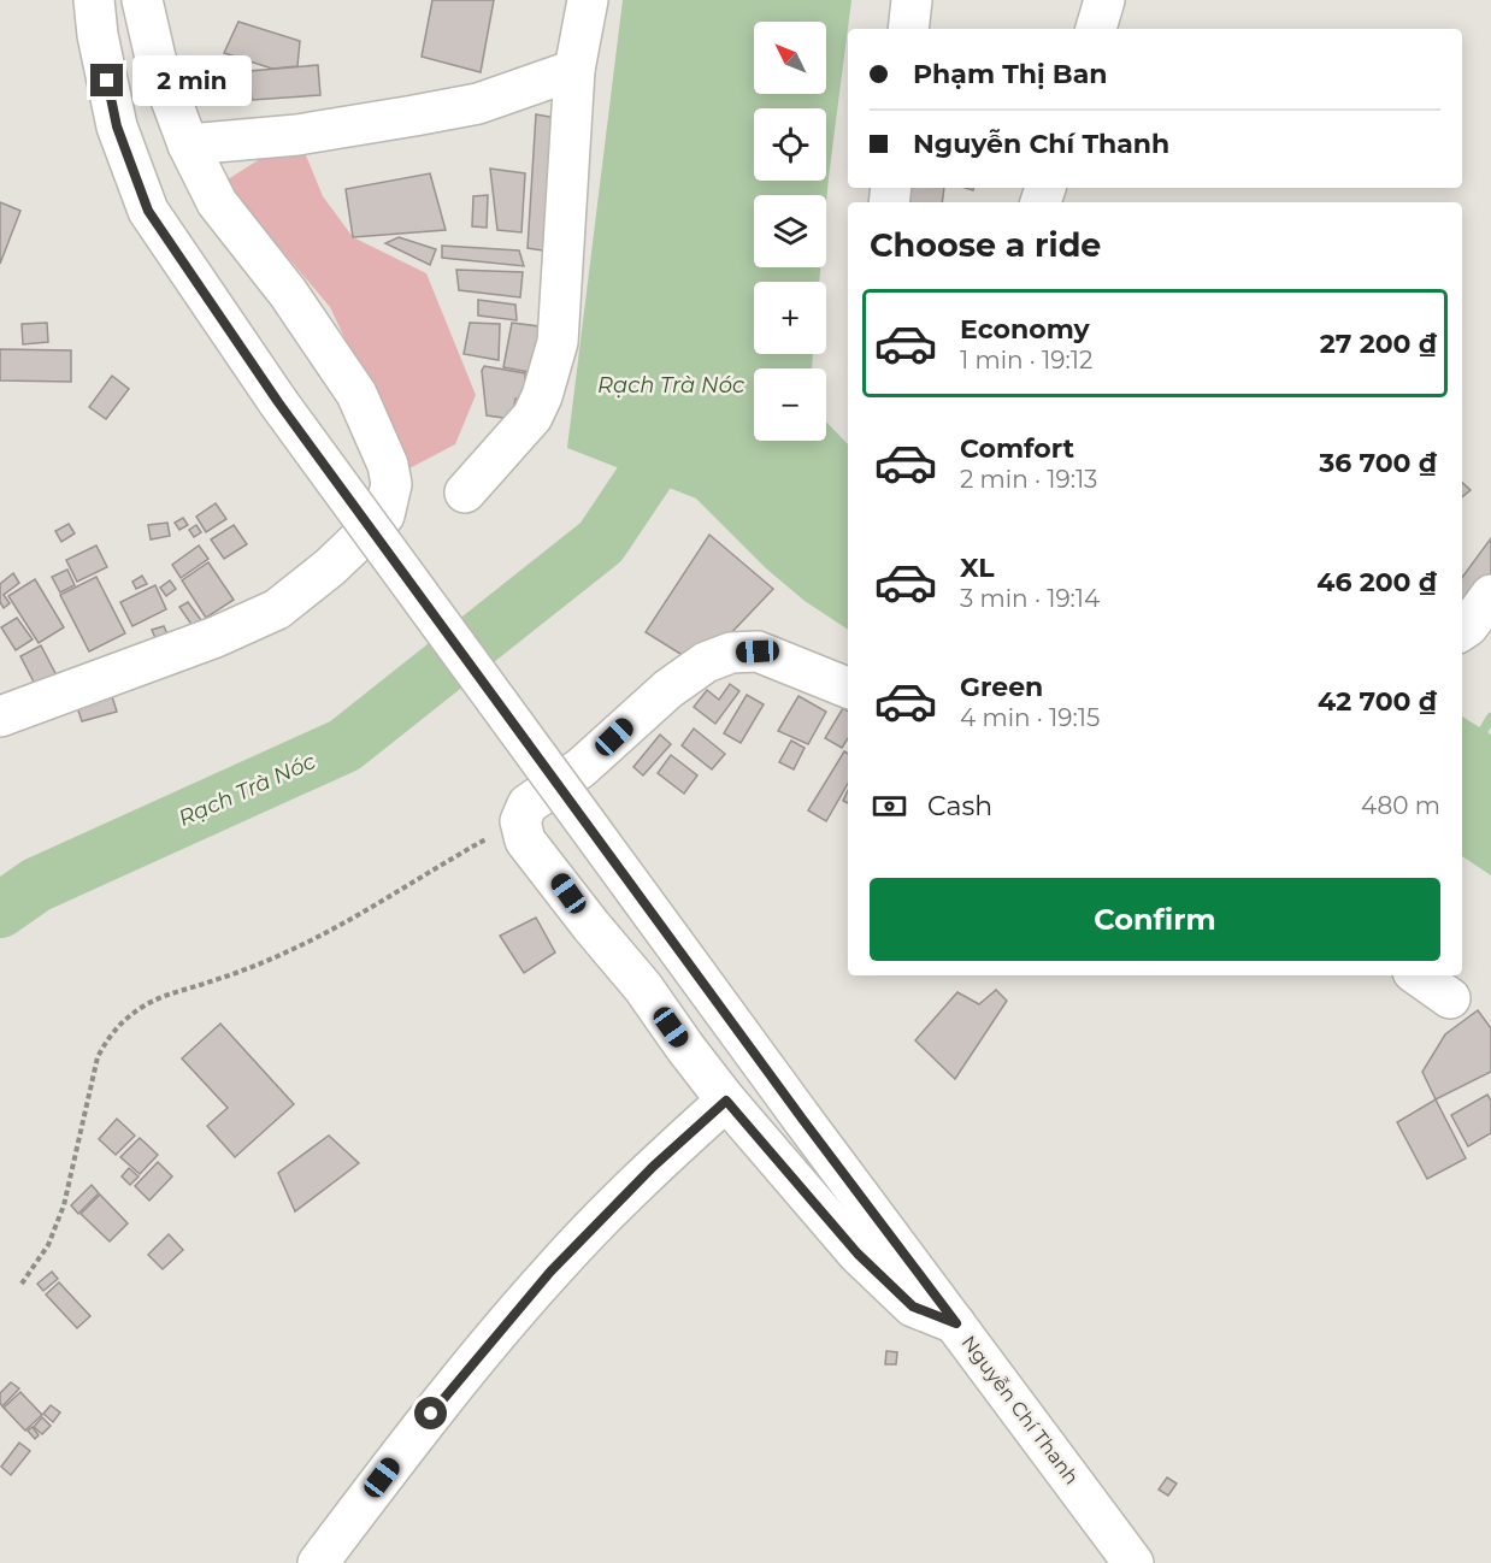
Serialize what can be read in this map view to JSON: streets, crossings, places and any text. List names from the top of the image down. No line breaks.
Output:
{"streets":{"street":["Nguyễn Chí Thanh"]},"water":["Rạch Trà Nóc"],"north":"top left","page":{"map_buttons":["+","−"],"banner":["Phạm Thị Ban","Nguyễn Chí Thanh"],"bubble":"2 min","heading":"Choose a ride","list":[{"name":"Economy","note":"1 min · 19:12","value":"27 200 ₫"},{"name":"Comfort","note":"2 min · 19:13","value":"36 700 ₫"},{"name":"XL","note":"3 min · 19:14","value":"46 200 ₫"},{"name":"Green","note":"4 min · 19:15","value":"42 700 ₫"}],"pay":["Cash","480 m"],"buttons":"Confirm"}}
